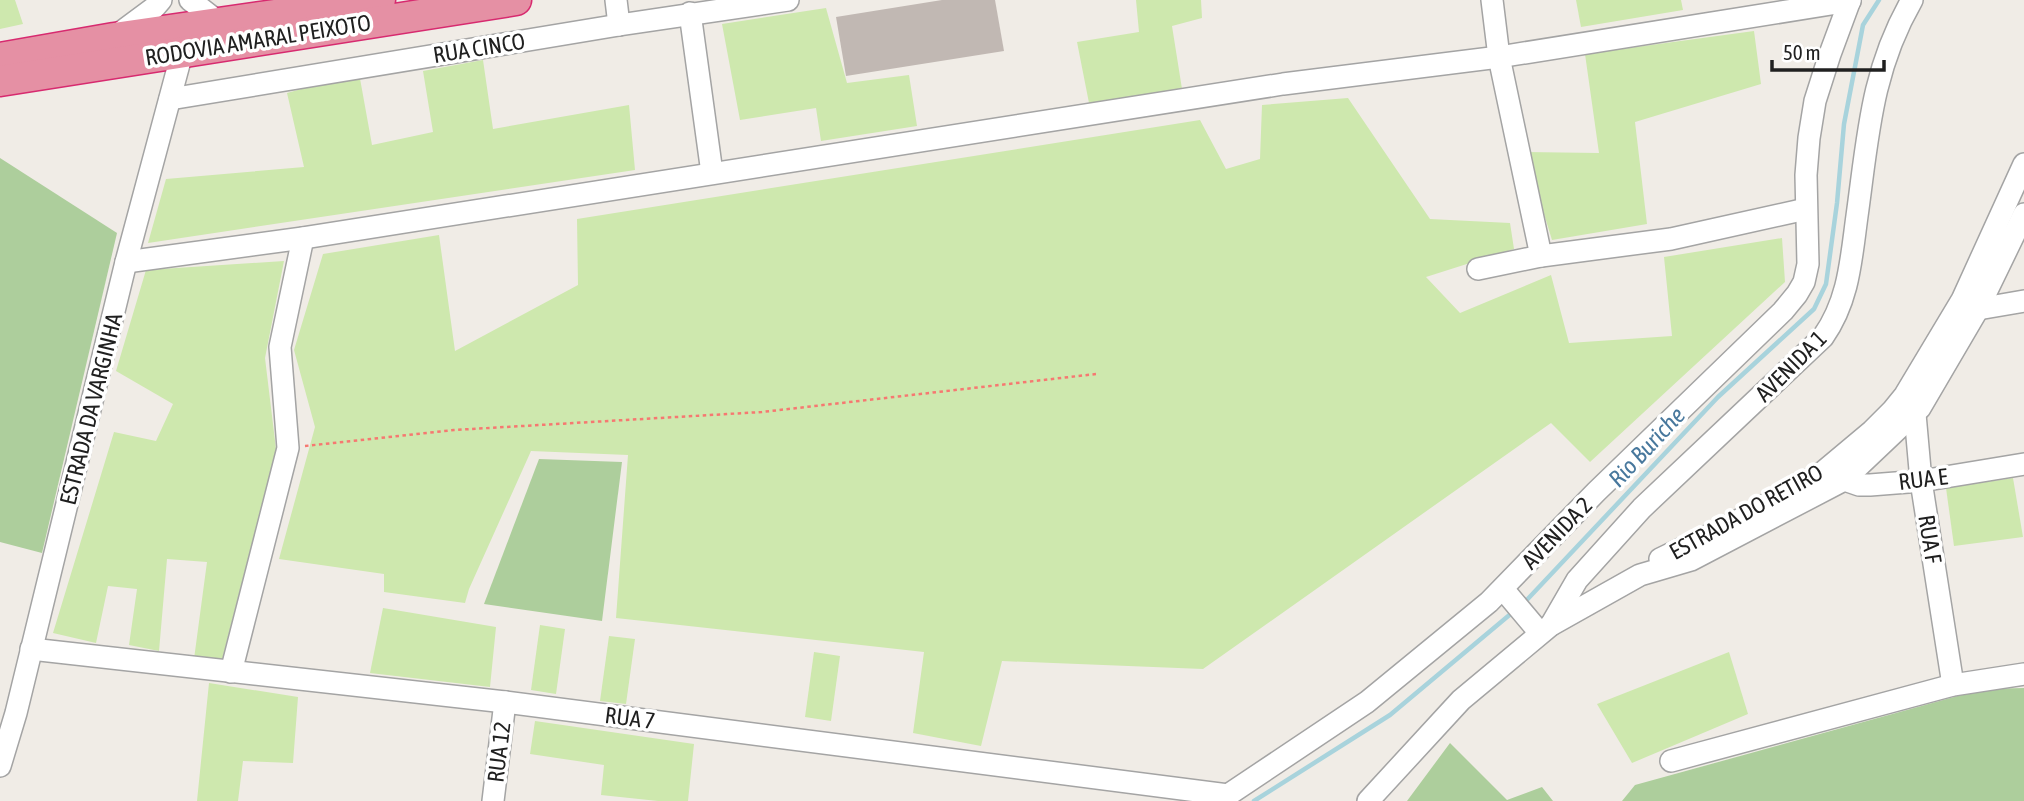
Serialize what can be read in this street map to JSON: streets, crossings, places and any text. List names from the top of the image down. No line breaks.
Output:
{"streets":{"highway":["RODOVIA AMARAL PEIXOTO"],"street":["RUA CINCO","AVENIDA 1","ESTRADA DA VARGINHA","RUA E","ESTRADA DO RETIRO","AVENIDA 2","RUA F","RUA 7","RUA 12"]},"crossings":[["RODOVIA AMARAL PEIXOTO","ESTRADA DA VARGINHA"],["RUA CINCO","ESTRADA DA VARGINHA"],["AVENIDA 1","ESTRADA DO RETIRO"],["ESTRADA DA VARGINHA","RUA 7"],["RUA E","ESTRADA DO RETIRO"],["RUA E","RUA F"],["ESTRADA DO RETIRO","RUA F"],["AVENIDA 2","RUA 7"],["RUA 7","RUA 12"]],"water":["Rio Buriche"],"scale_bar":"50 m"}
